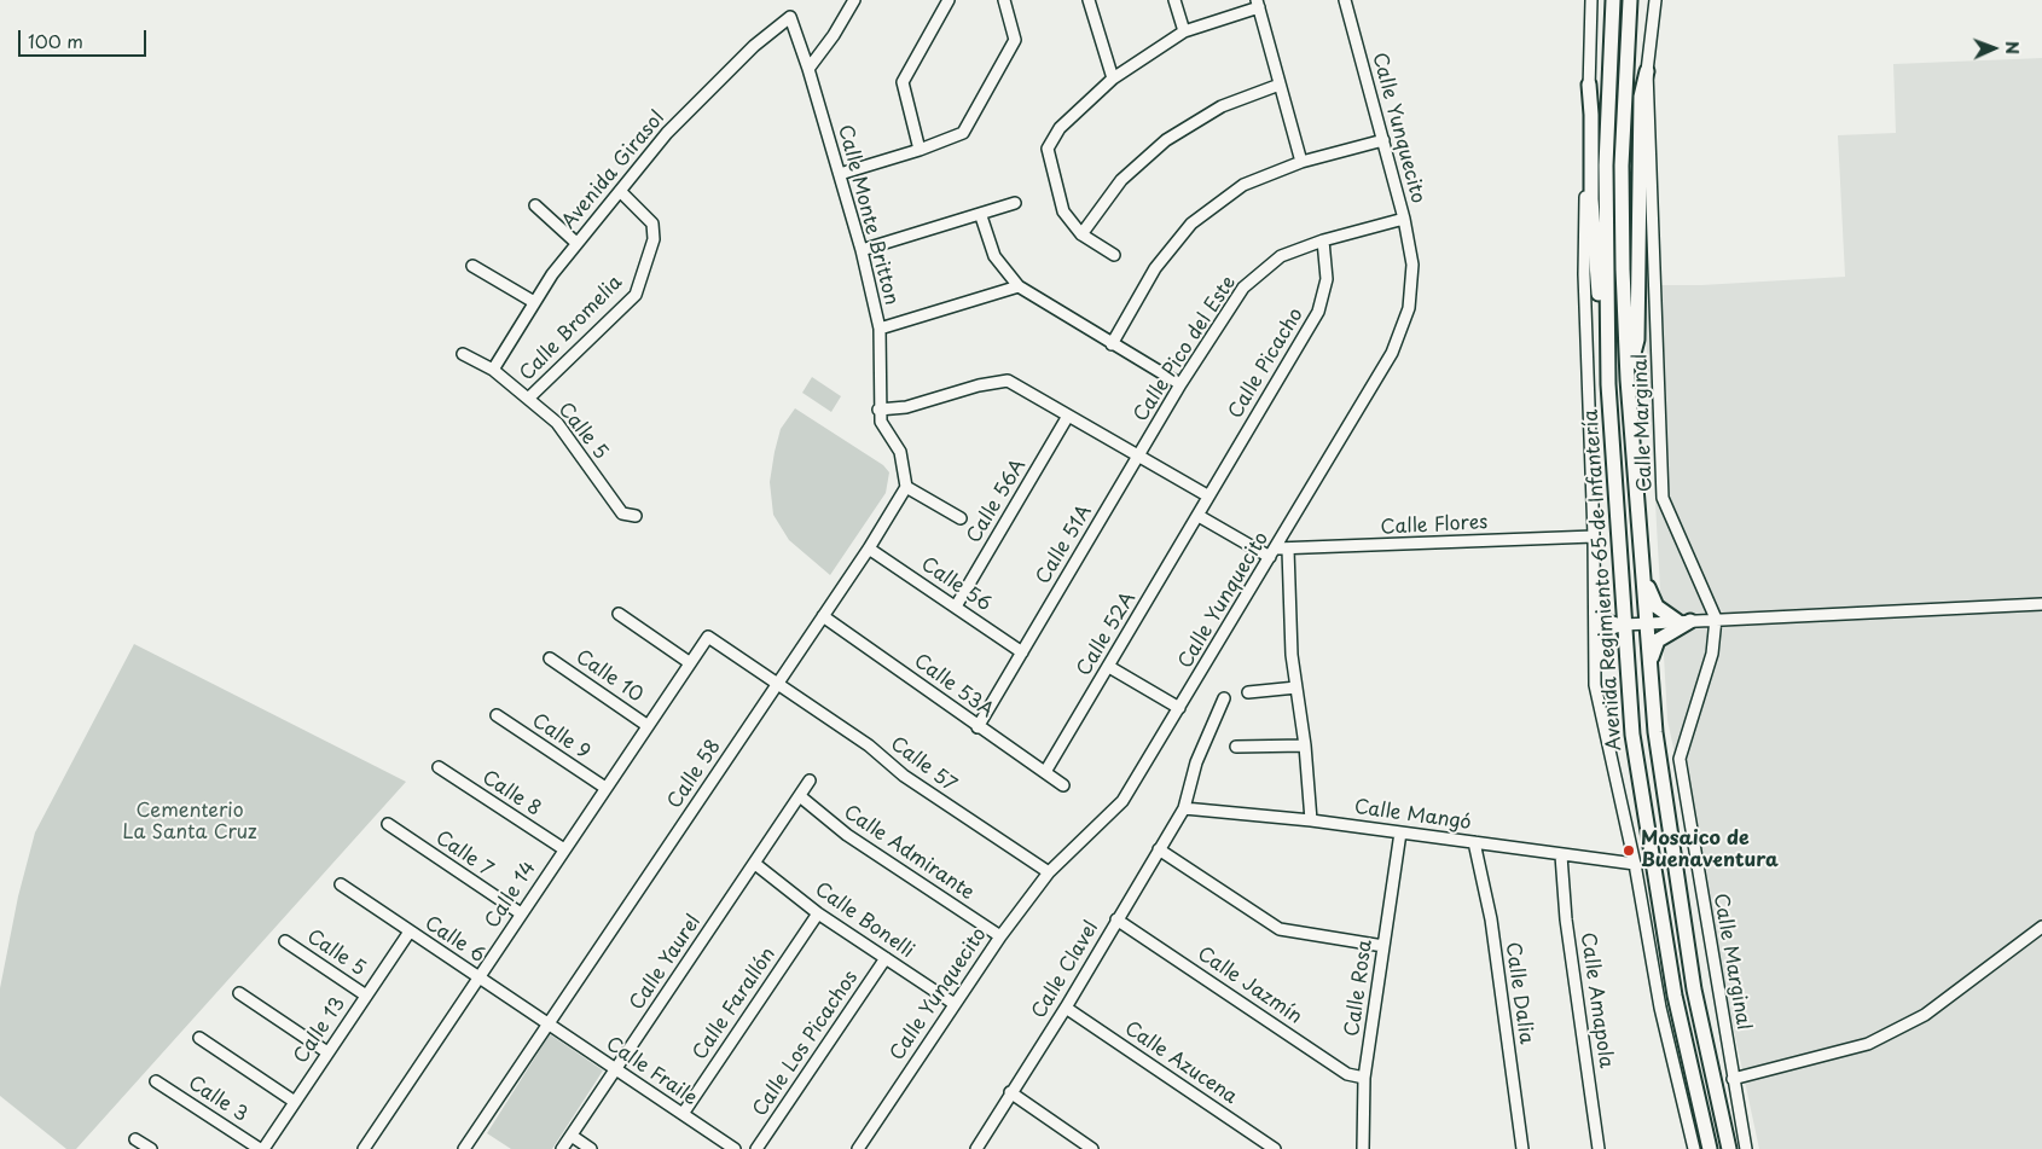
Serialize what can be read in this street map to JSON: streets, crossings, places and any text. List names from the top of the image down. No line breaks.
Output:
{"streets":{"main road":["Avenida Regimiento 65 de Infantería"],"street":["Calle Yunquecito","Avenida Girasol","Calle Monte Britton","Calle Bromelia","Calle Pico del Este","Calle Picacho","Calle Marginal","Calle 5","Calle 56A","Calle Flores","Calle 51A","Calle 56","Calle 52A","Calle 10","Calle 53A","Calle 9","Calle 57","Calle 58","Calle 8","Calle Mangó","Calle Admirante","Calle 7","Calle 14","Calle Bonelli","Calle 6","Calle Yaurel","Calle Clavel","Calle Jazmín","Calle Rosa","Calle Dalia","Calle Amapola","Calle Farallón","Calle 13","Calle Los Picachos","Calle Azucena","Calle Fraile","Calle 3"]},"crossings":[["Calle Yunquecito","Calle Pico del Este"],["Calle Yunquecito","Calle Flores"],["Calle Yunquecito","Calle 57"],["Calle Yunquecito","Calle Admirante"],["Calle Yunquecito","Calle Bonelli"],["Avenida Girasol","Calle Monte Britton"],["Avenida Girasol","Calle Bromelia"],["Avenida Girasol","Calle 5"],["Calle Bromelia","Calle 5"],["Calle Pico del Este","Calle Picacho"],["Calle Pico del Este","Calle 51A"],["Calle Picacho","Calle 52A"],["Calle 5","Calle 13"],["Calle 56A","Calle 56"],["Calle 51A","Calle 56"],["Calle 51A","Calle 53A"],["Calle 56","Calle 58"],["Calle 52A","Calle 53A"],["Calle 10","Calle 14"],["Calle 53A","Calle 58"],["Calle 9","Calle 14"],["Calle 57","Calle 58"],["Calle 57","Calle 14"],["Calle 58","Calle 6"],["Calle 58","Calle Fraile"],["Calle 8","Calle 14"],["Calle Mangó","Calle Clavel"],["Calle Mangó","Calle Rosa"],["Calle Mangó","Calle Dalia"],["Calle Mangó","Calle Amapola"],["Calle Admirante","Calle Yaurel"],["Calle 7","Calle 14"],["Calle 14","Calle 6"],["Calle Bonelli","Calle Yaurel"],["Calle Bonelli","Calle Farallón"],["Calle Bonelli","Calle Los Picachos"],["Calle 6","Calle 13"],["Calle 6","Calle Fraile"],["Calle Yaurel","Calle Fraile"],["Calle Clavel","Calle Jazmín"],["Calle Clavel","Calle Azucena"],["Calle Jazmín","Calle Rosa"],["Calle Farallón","Calle Fraile"],["Calle 13","Calle 3"]],"parks":["Cementerio La Santa Cruz"],"places":["Mosaico de Buenaventura"],"scale_bar":"100 m","north":"right"}
